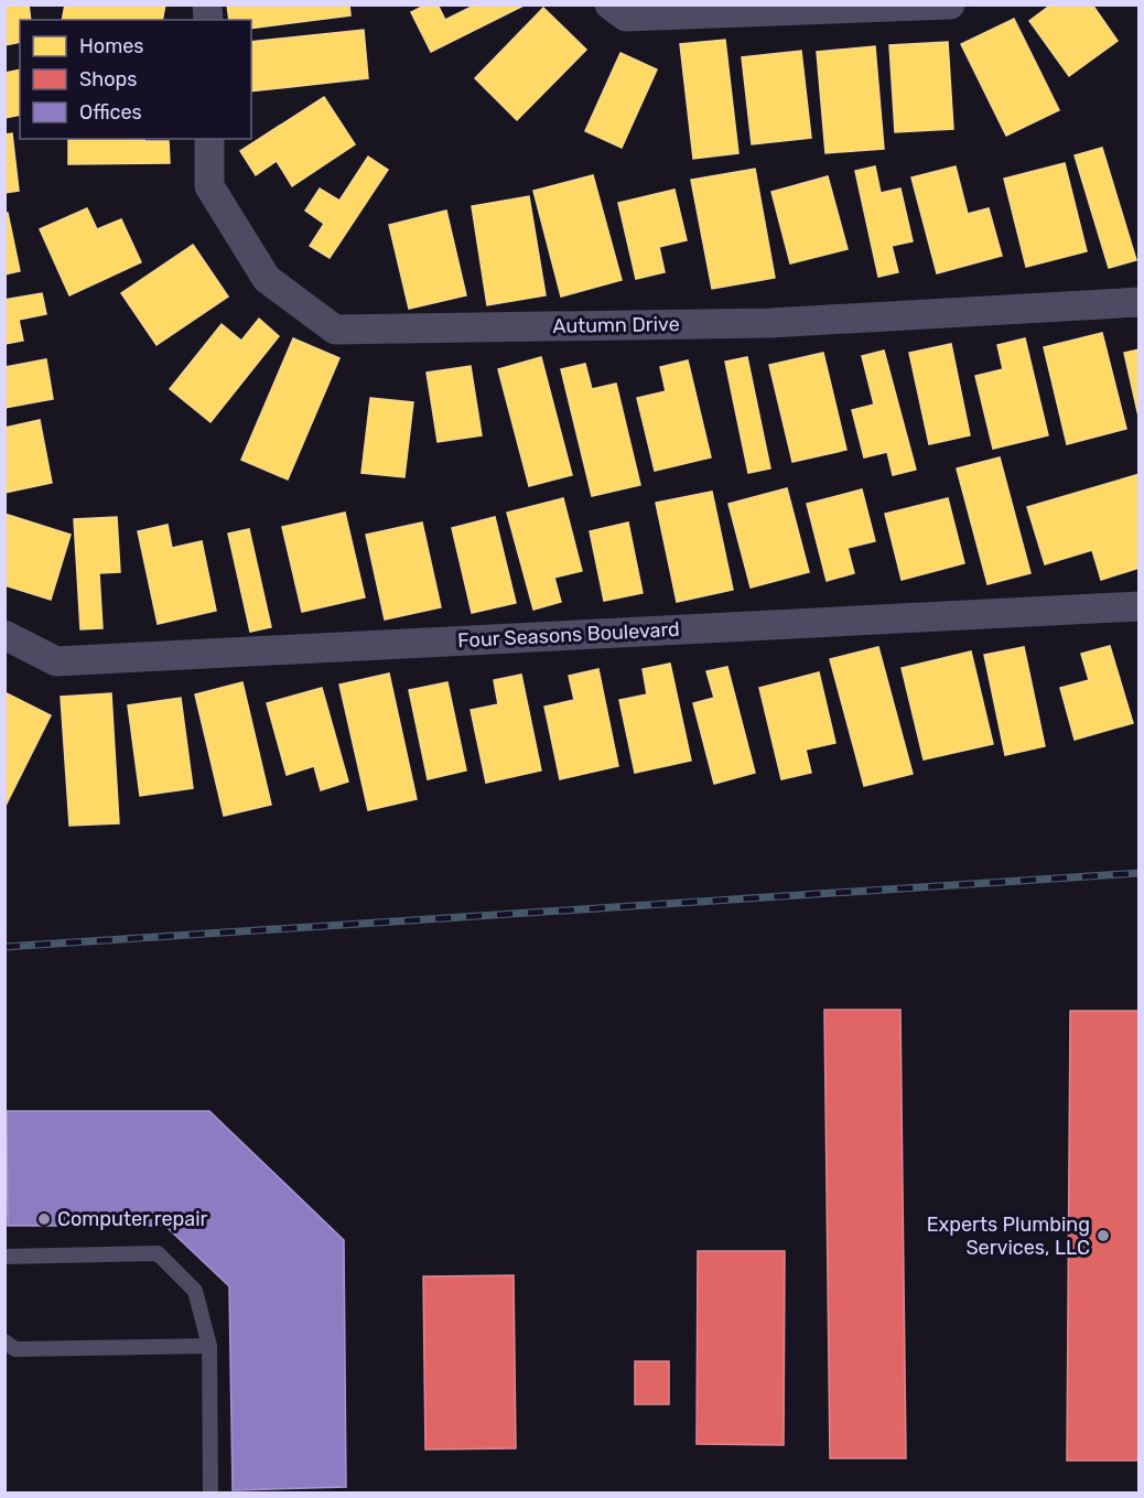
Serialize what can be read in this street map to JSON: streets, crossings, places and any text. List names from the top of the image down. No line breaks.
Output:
{"streets":{"street":["Autumn Drive","Four Seasons Boulevard"]},"places":["Computer repair","Experts Plumbing Services, LLC"],"legend":["Homes","Shops","Offices"]}
